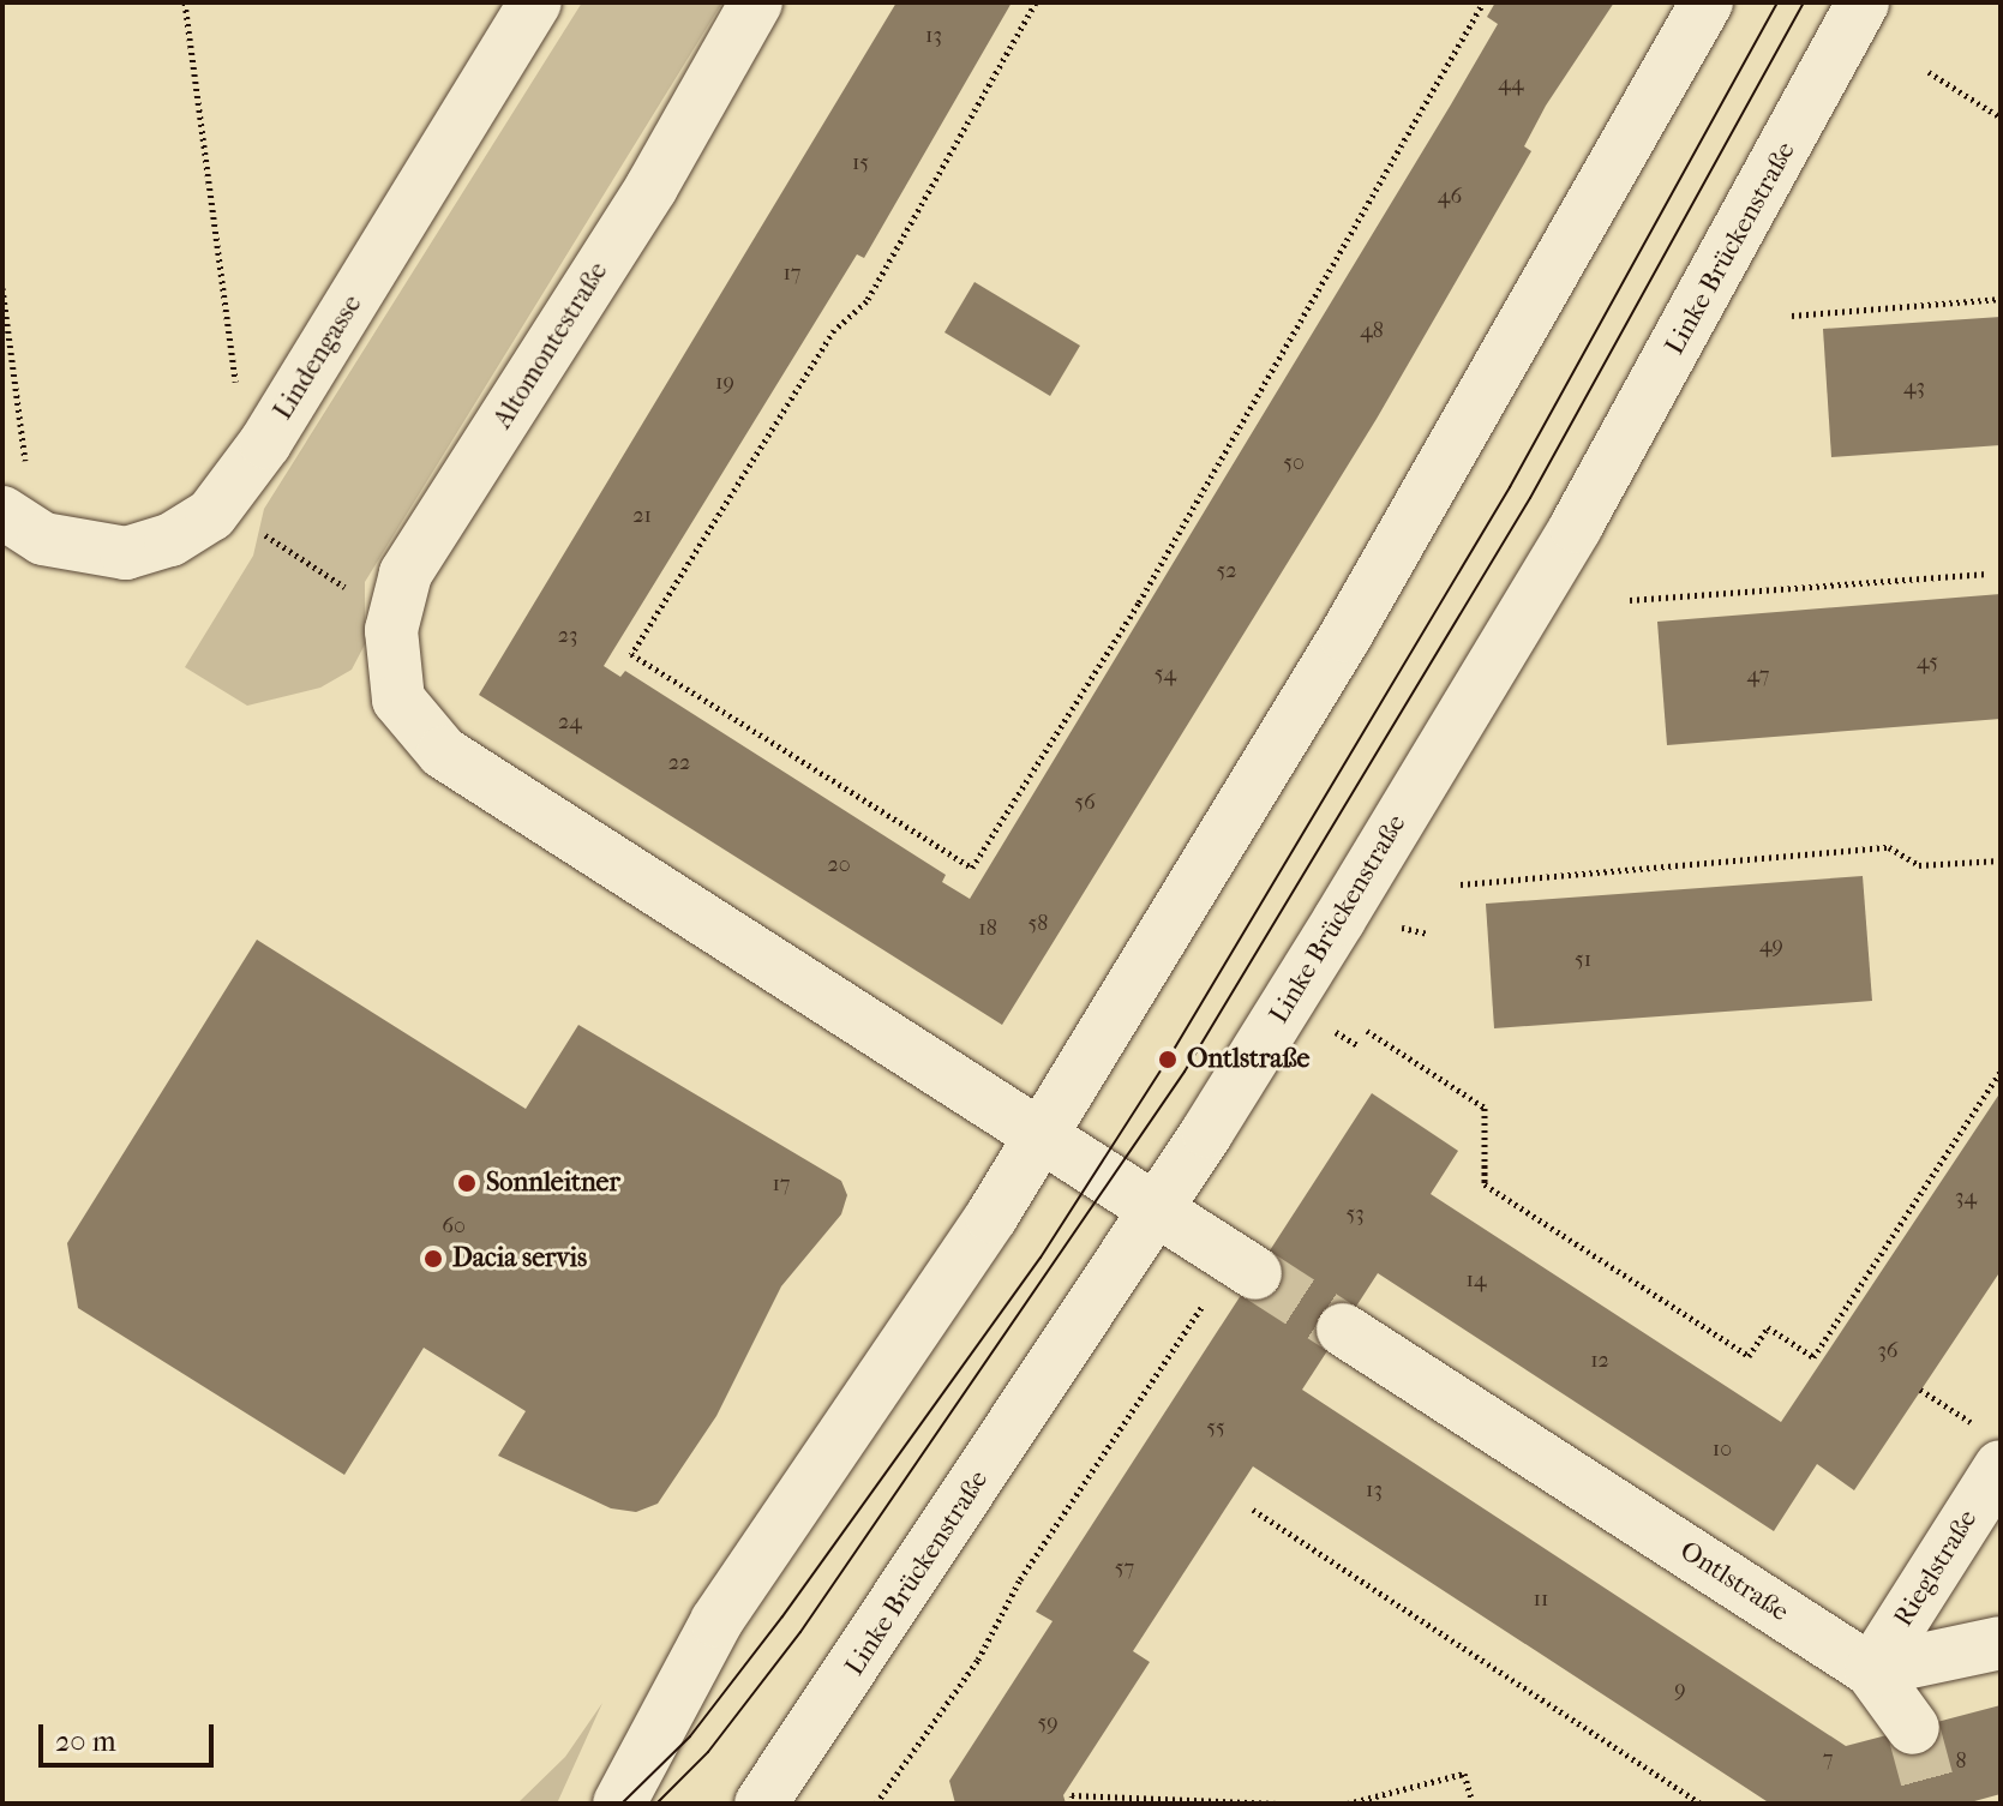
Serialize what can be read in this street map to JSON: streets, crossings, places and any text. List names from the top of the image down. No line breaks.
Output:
{"streets":{"main road":["Linke Brückenstraße","Altomontestraße","Lindengasse","Rieglstraße","Ontlstraße"]},"crossings":[["Rieglstraße","Ontlstraße"]],"places":["Ontlstraße","Sonnleitner","Dacia servis"],"house_numbers":["13","44","15","46","17","48","19","43","50","21","52","23","45","54","47","24","22","56","20","58","18","49","51","17","34","53","60","14","36","12","55","10","13","57","11","9","59","7","8"],"scale_bar":"20 m"}
